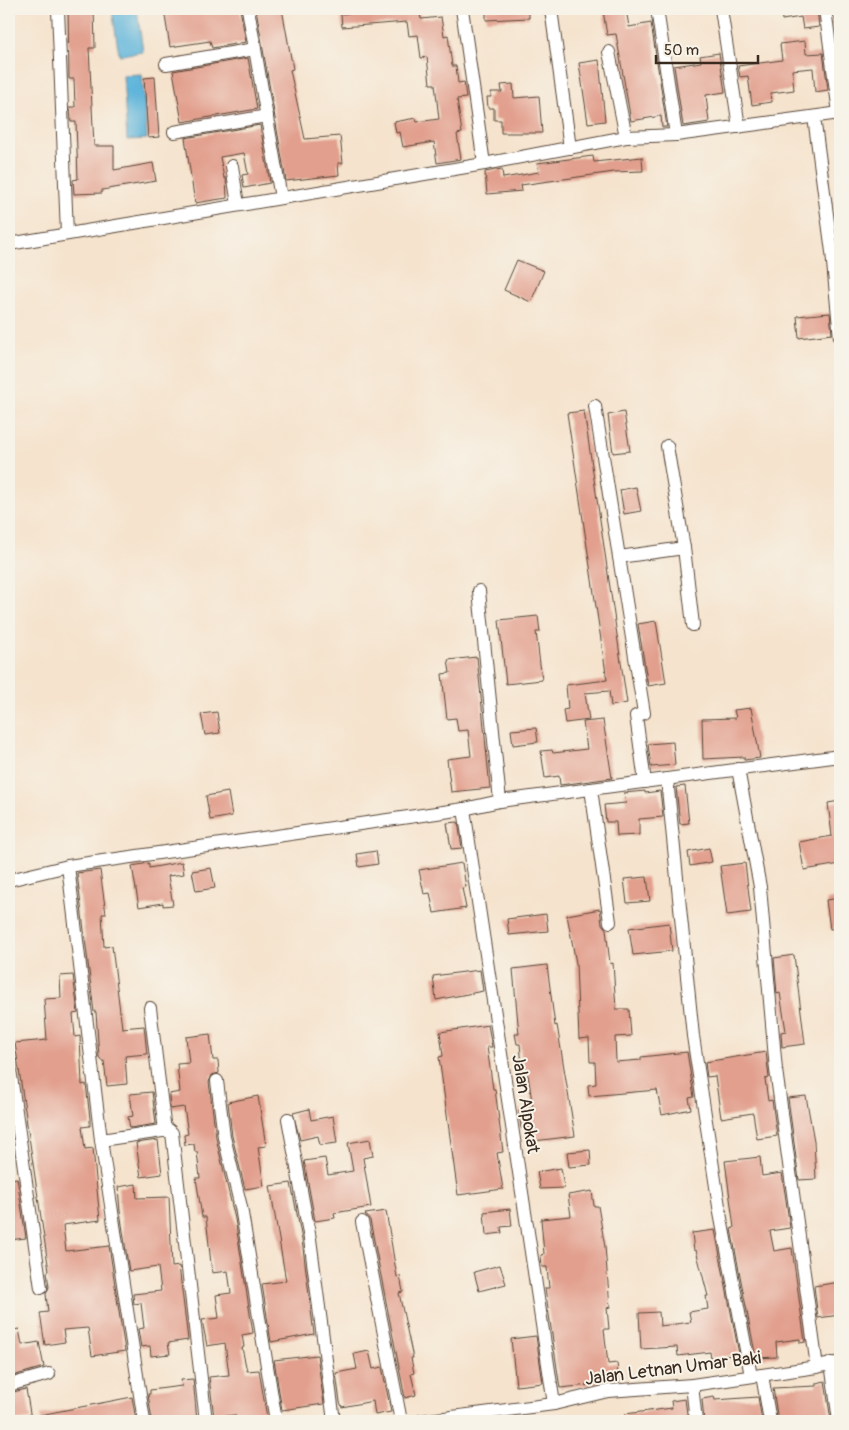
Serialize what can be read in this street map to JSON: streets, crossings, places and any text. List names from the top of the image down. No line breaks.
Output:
{"streets":{"street":["Jalan Alpokat","Jalan Letnan Umar Baki"]},"crossings":[["Jalan Alpokat","Jalan Letnan Umar Baki"]],"scale_bar":"50 m"}
